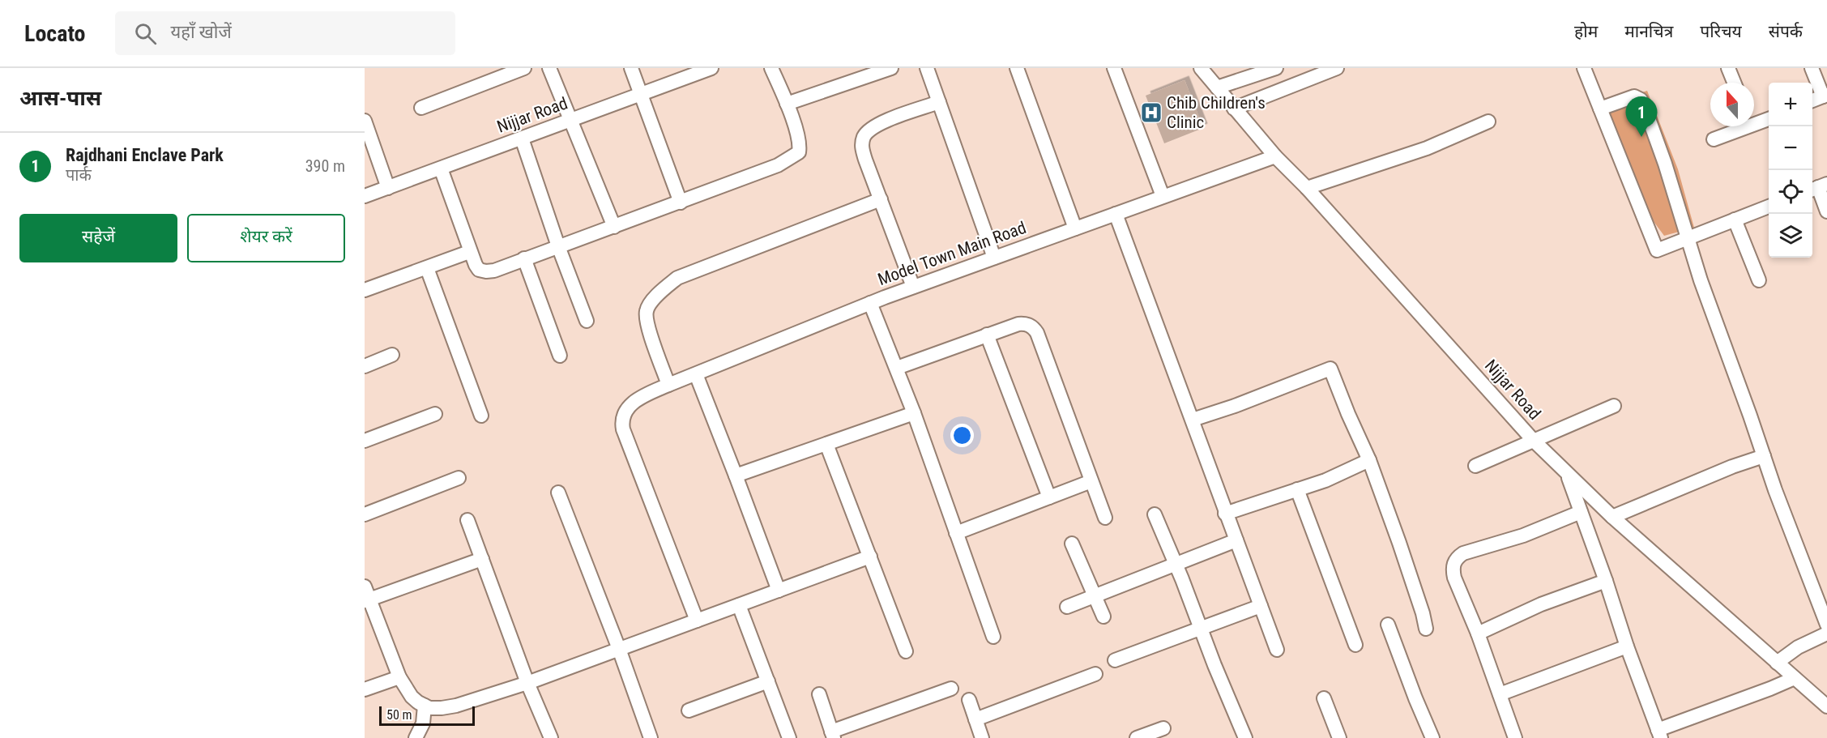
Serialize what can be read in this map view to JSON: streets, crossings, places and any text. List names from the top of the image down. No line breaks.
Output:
{"streets":{"street":["Nijjar Road","Model Town Main Road"]},"crossings":[["Nijjar Road","Model Town Main Road"]],"places":{"hospital":["Chib Children's Clinic"]},"scale_bar":"50 m","north":"top","page":{"header":"Locato","search":"यहाँ खोजें","nav":["होम","मानचित्र","परिचय","संपर्क"],"heading":"आस-पास","map_buttons":["+","−"],"pins":"1","list":[{"mark":"1","name":"Rajdhani Enclave Park","note":"पार्क","value":"390 m"}],"buttons":["सहेजें","शेयर करें"],"scale":"50 m"}}
